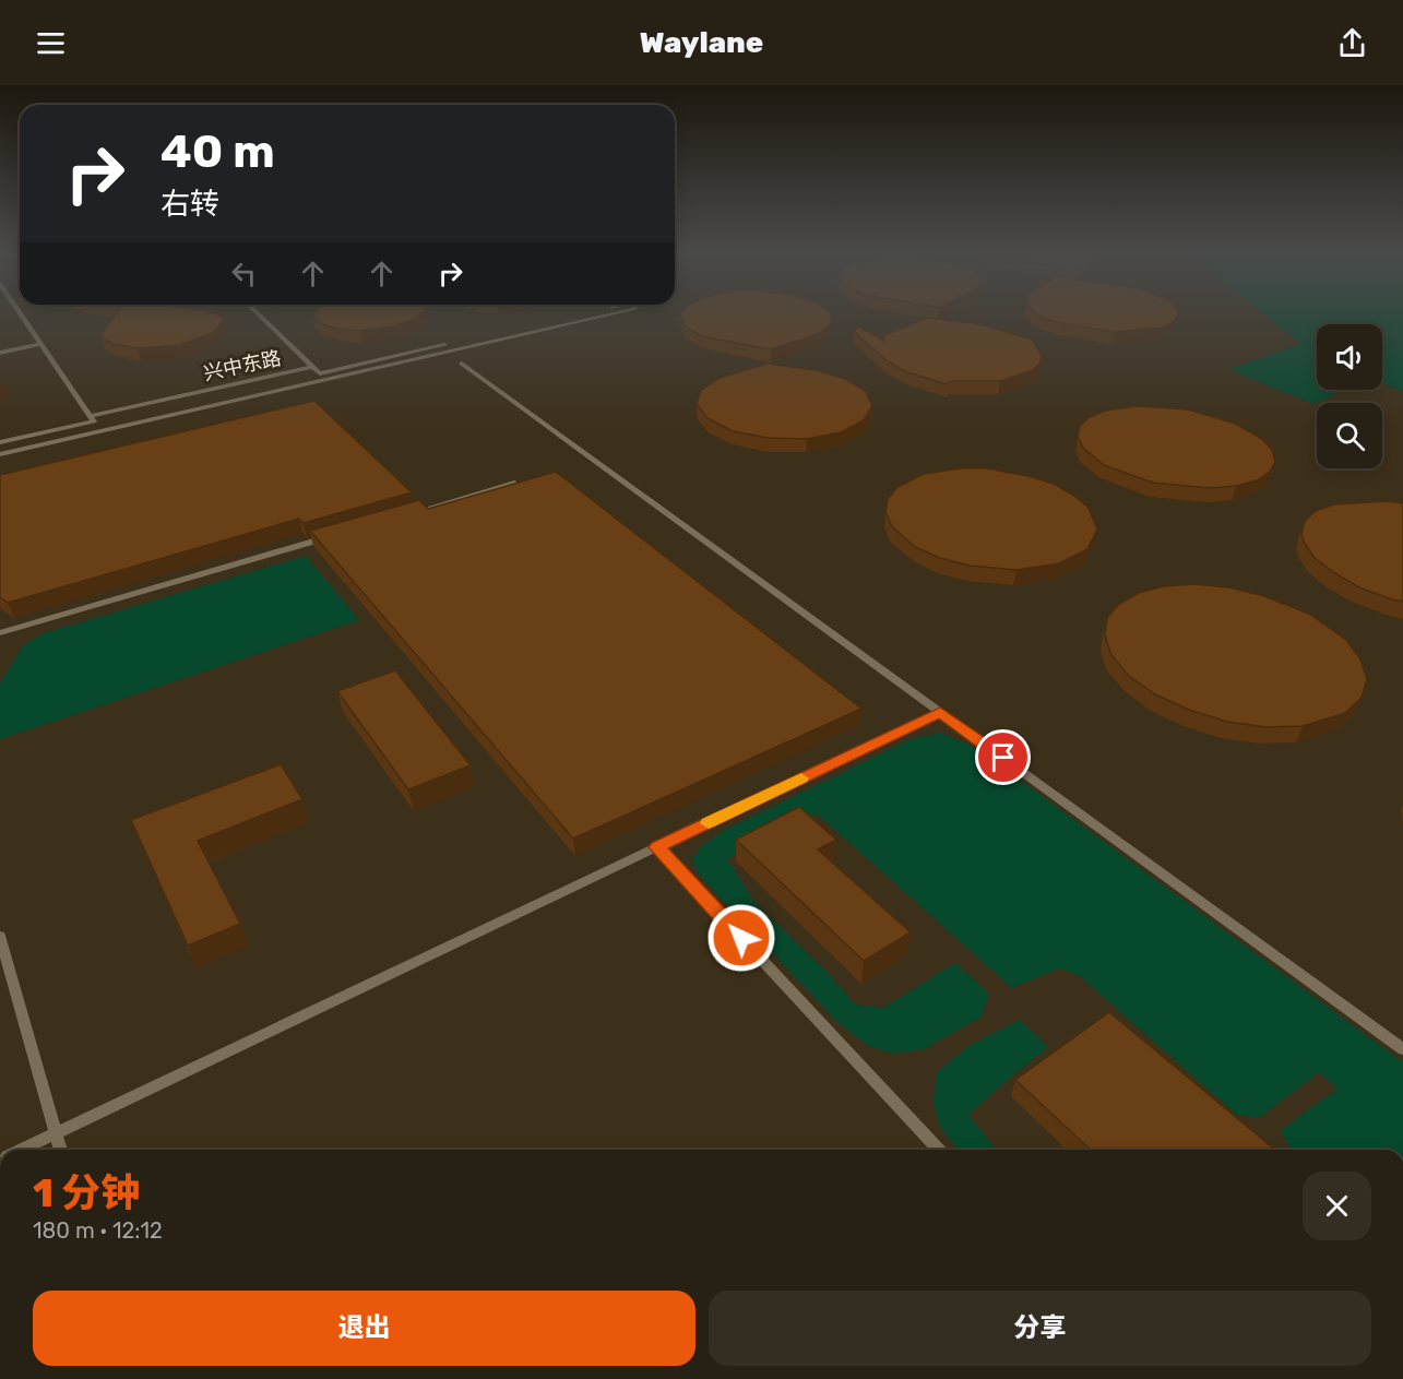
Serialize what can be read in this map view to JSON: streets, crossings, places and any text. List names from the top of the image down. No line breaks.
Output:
{"streets":{"lane":["兴中东路"]},"page":{"header":"Waylane","turn":["40 m","右转"],"heading":["1 分钟","180 m · 12:12"],"buttons":["退出","分享"]}}
